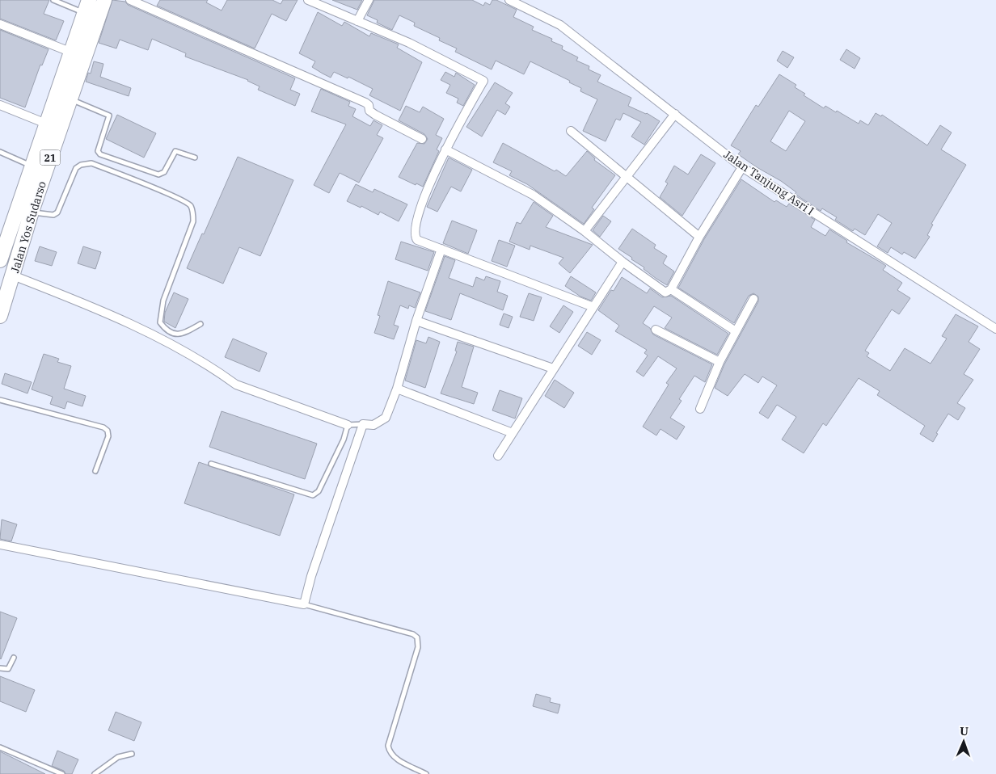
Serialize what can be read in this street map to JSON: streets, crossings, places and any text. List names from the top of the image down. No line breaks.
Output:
{"streets":{"highway":["21","Jalan Yos Sudarso"],"street":["Jalan Tanjung Asri I"]},"north":"top"}
